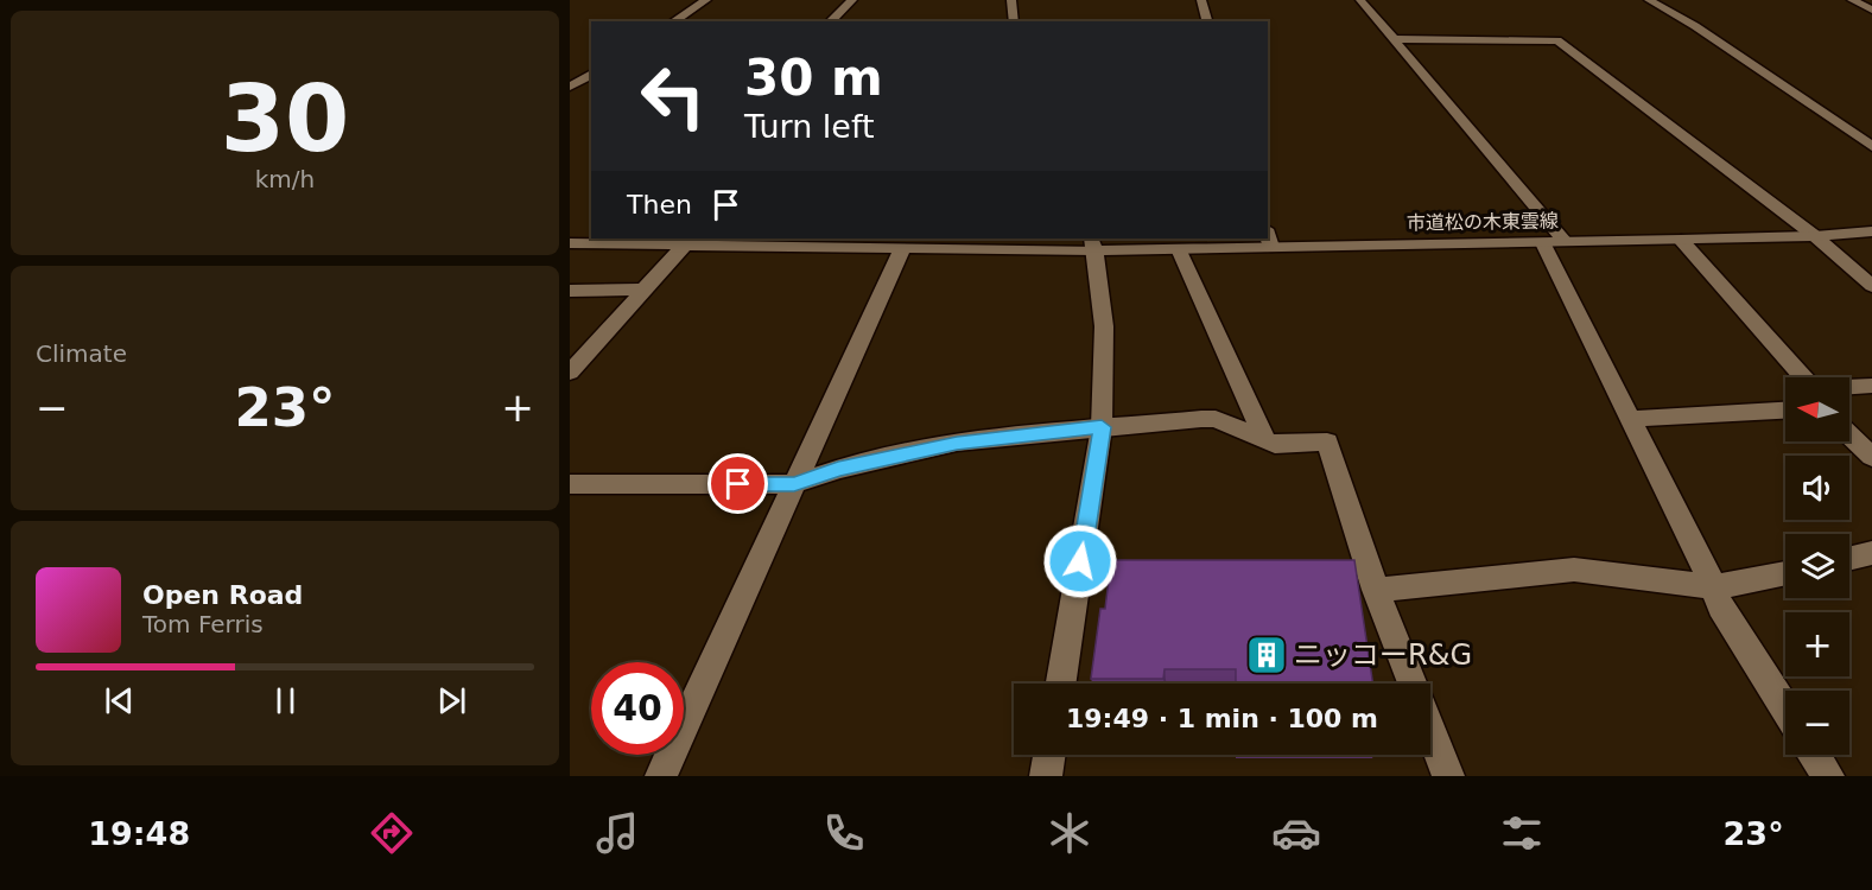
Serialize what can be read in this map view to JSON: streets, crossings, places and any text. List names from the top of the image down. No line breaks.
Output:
{"streets":{"street":["市道松の木東雲線"]},"places":{"building":["ニッコーR&G"]},"north":"left","page":{"tile":[["30","km/h"],"Climate"],"turn":["30 m","Turn left"],"then":"Then","map_buttons":["+","−"],"heat":["−","23°","+"],"song":["Open Road","Tom Ferris"],"limit":"40","trip":"19:49 · 1 min · 100 m","tabs":["19:48","23°"]}}
